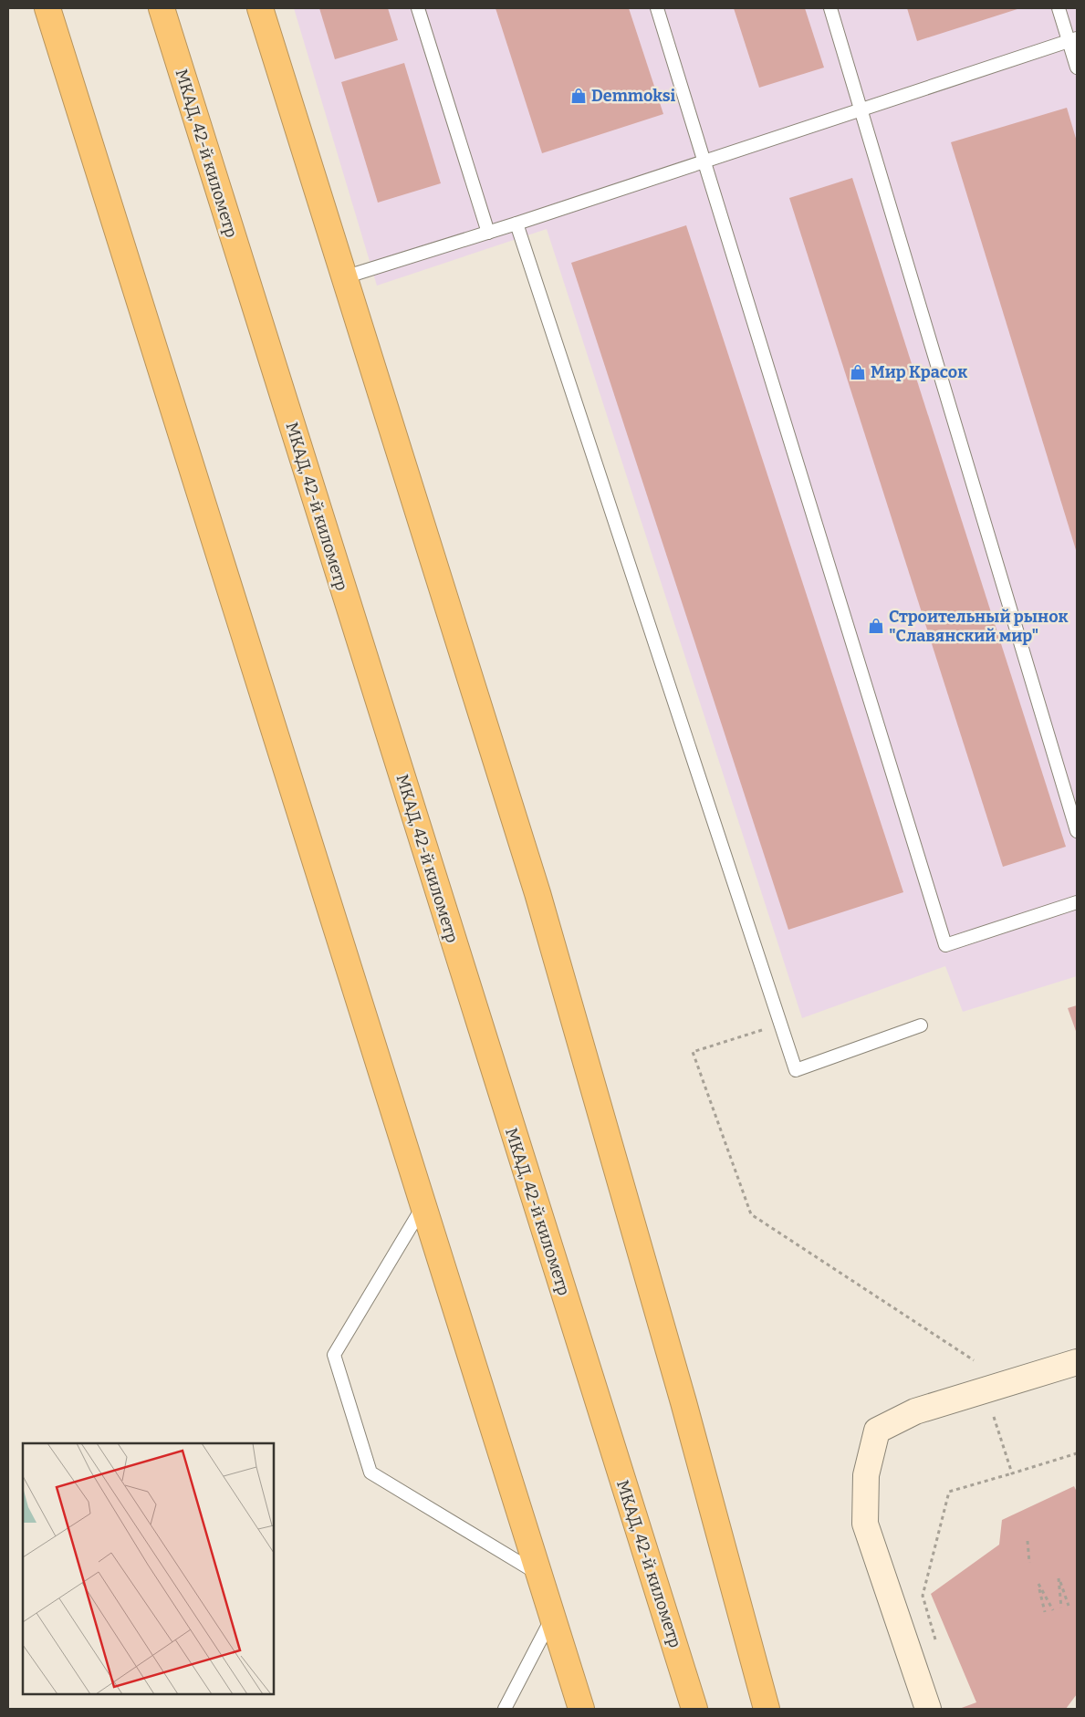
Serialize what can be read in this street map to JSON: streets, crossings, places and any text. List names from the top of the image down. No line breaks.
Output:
{"streets":{"highway":["МКАД, 42-й километр"]},"places":{"shop":["Demmoksi","Мир Красок","Строительный рынок \"Славянский мир\""]}}
